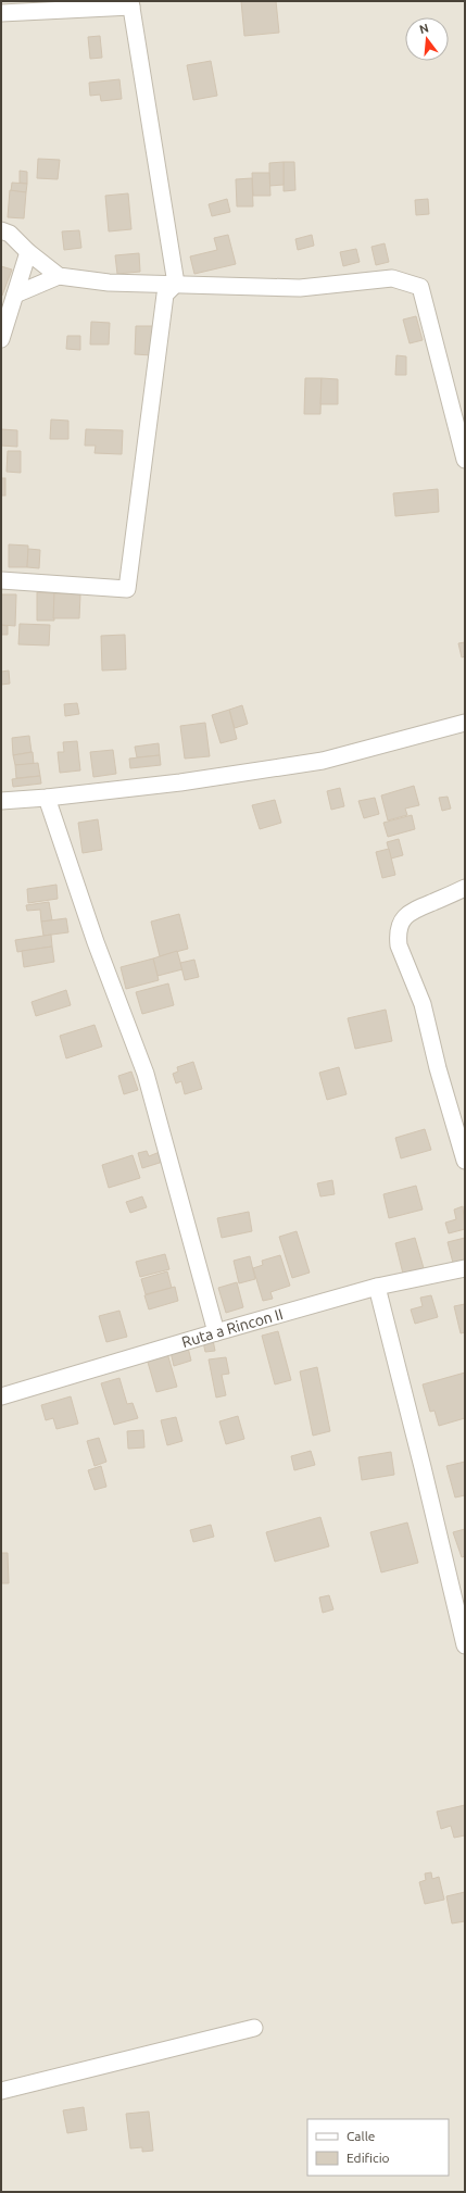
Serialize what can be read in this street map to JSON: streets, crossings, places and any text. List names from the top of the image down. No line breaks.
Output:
{"streets":{"street":["Ruta a Rincon II"]},"legend":["Calle","Edificio"],"north":"top"}
